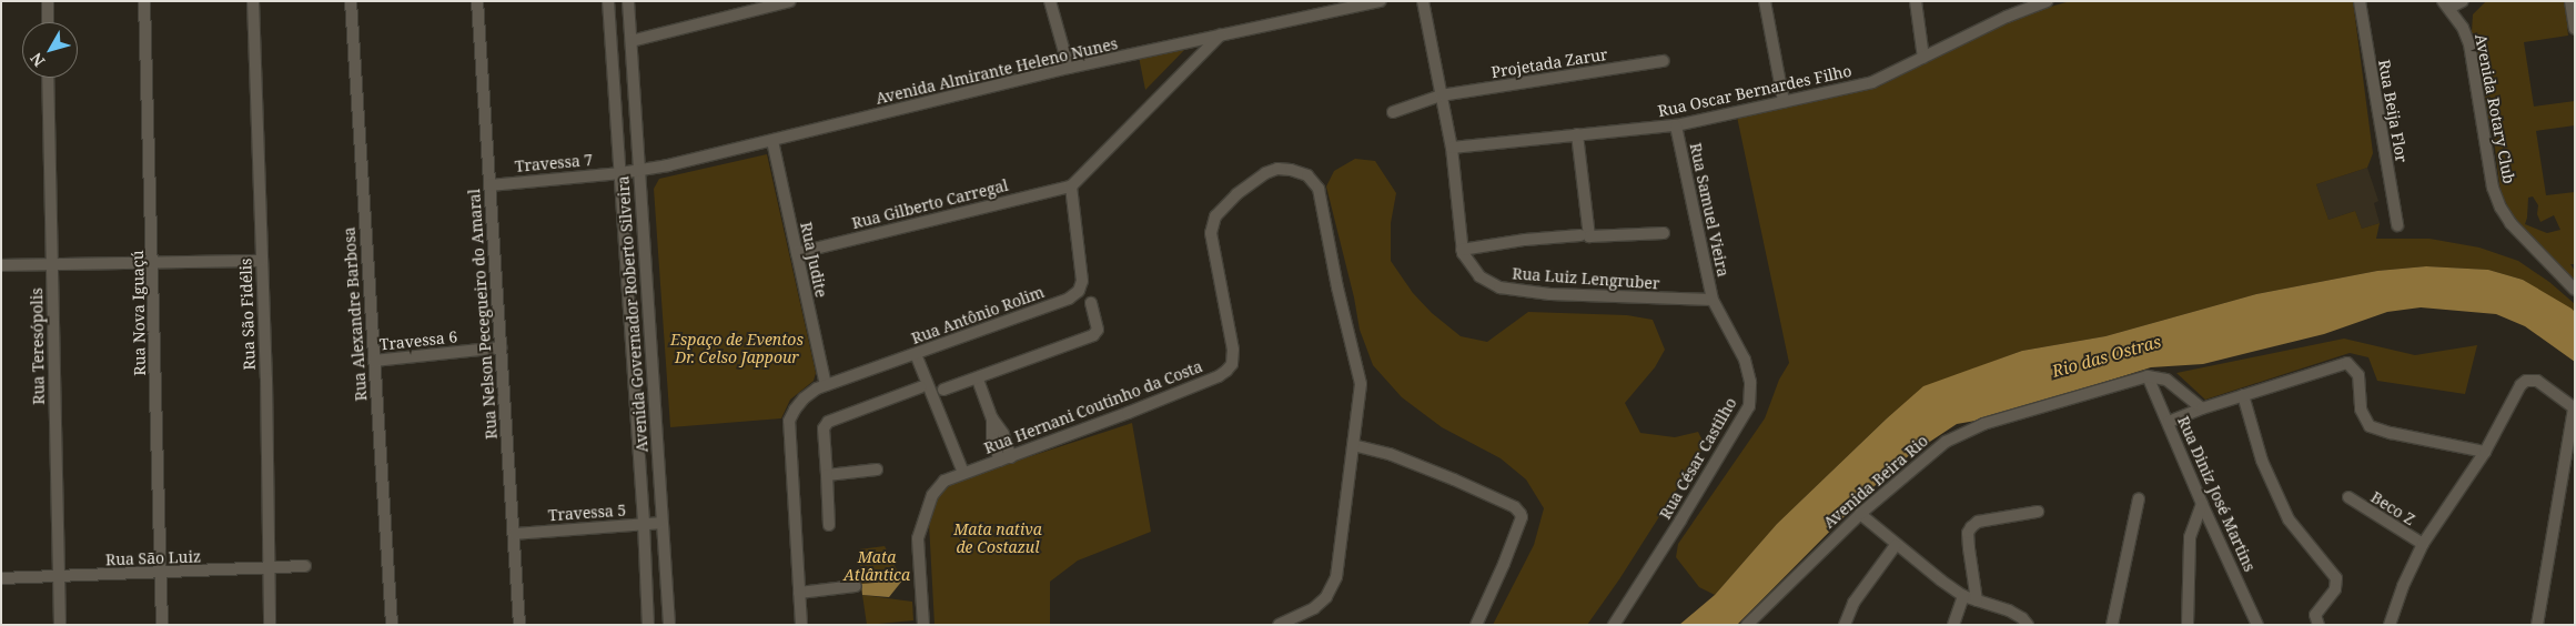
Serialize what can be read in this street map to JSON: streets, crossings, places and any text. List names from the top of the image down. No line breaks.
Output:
{"streets":{"street":["Projetada Zarur","Avenida Almirante Heleno Nunes","Rua Oscar Bernardes Filho","Avenida Rotary Club","Rua Beija Flor","Travessa 7","Rua Gilberto Carregal","Rua Samuel Vieira","Rua Judite","Rua Luiz Lengruber","Rua Nova Iguaçú","Rua São Fidélis","Rua Alexandre Barbosa","Rua Nelson Pecegueiro do Amaral","Avenida Governador Roberto Silveira","Rua Antônio Rolim","Travessa 6","Rua Teresópolis","Rua Hernani Coutinho da Costa","Rua César Castilho","Avenida Beira Rio","Rua Diniz José Martins","Beco Z","Travessa 5","Rua São Luiz"]},"crossings":[["Projetada Zarur","Rua Luiz Lengruber"],["Avenida Almirante Heleno Nunes","Travessa 7"],["Avenida Almirante Heleno Nunes","Rua Judite"],["Avenida Almirante Heleno Nunes","Avenida Governador Roberto Silveira"],["Rua Oscar Bernardes Filho","Rua Samuel Vieira"],["Rua Oscar Bernardes Filho","Rua Luiz Lengruber"],["Travessa 7","Rua Nelson Pecegueiro do Amaral"],["Travessa 7","Avenida Governador Roberto Silveira"],["Rua Gilberto Carregal","Rua Judite"],["Rua Gilberto Carregal","Rua Antônio Rolim"],["Rua Samuel Vieira","Rua Luiz Lengruber"],["Rua Samuel Vieira","Rua César Castilho"],["Rua Judite","Rua Antônio Rolim"],["Rua Luiz Lengruber","Rua César Castilho"],["Rua Nova Iguaçú","Rua São Luiz"],["Rua São Fidélis","Rua São Luiz"],["Rua Alexandre Barbosa","Travessa 6"],["Rua Nelson Pecegueiro do Amaral","Travessa 6"],["Rua Nelson Pecegueiro do Amaral","Travessa 5"],["Avenida Governador Roberto Silveira","Travessa 5"],["Rua Teresópolis","Rua São Luiz"],["Avenida Beira Rio","Rua Diniz José Martins"]],"water":["Rio das Ostras"],"parks":["Espaço de Eventos Dr. Celso Jappour","Mata nativa de Costazul","Mata Atlântica"],"north":"bottom left"}
